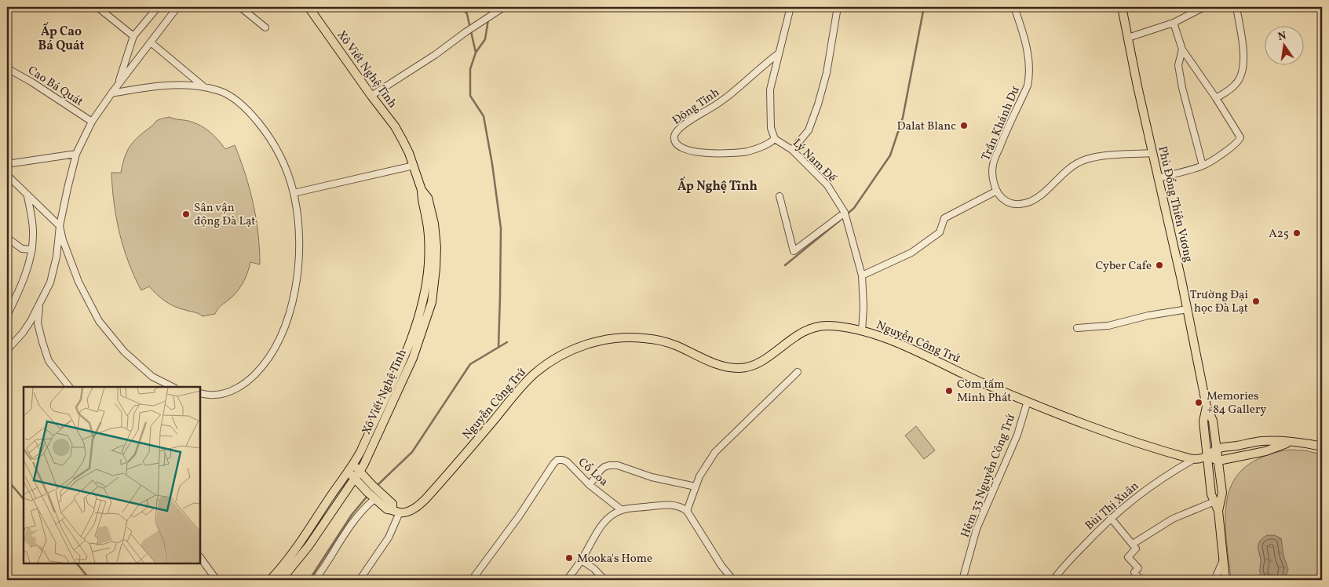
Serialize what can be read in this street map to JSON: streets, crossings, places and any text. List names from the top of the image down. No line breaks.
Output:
{"streets":{"main road":["Xô Viết Nghệ Tĩnh","Phù Đổng Thiên Vương","Nguyễn Công Trứ"],"street":["Cao Bá Quát","Đông Tĩnh","Trần Khánh Dư","Lý Nam Đế","Cổ Loa","Hẻm 33 Nguyễn Công Trứ","Bùi Thị Xuân"]},"crossings":[["Đông Tĩnh","Lý Nam Đế"],["Lý Nam Đế","Nguyễn Công Trứ"],["Nguyễn Công Trứ","Hẻm 33 Nguyễn Công Trứ"],["Nguyễn Công Trứ","Bùi Thị Xuân"]],"districts":["Ấp Cao Bá Quát","Ấp Nghệ Tĩnh"],"places":["Dalat Blanc","Sân vận động Đà Lạt","A25","Cyber Cafe","Trường Đại học Đà Lạt","Cơm tấm Minh Phát","Memories +84 Gallery","Mooka's Home"],"north":"top"}
